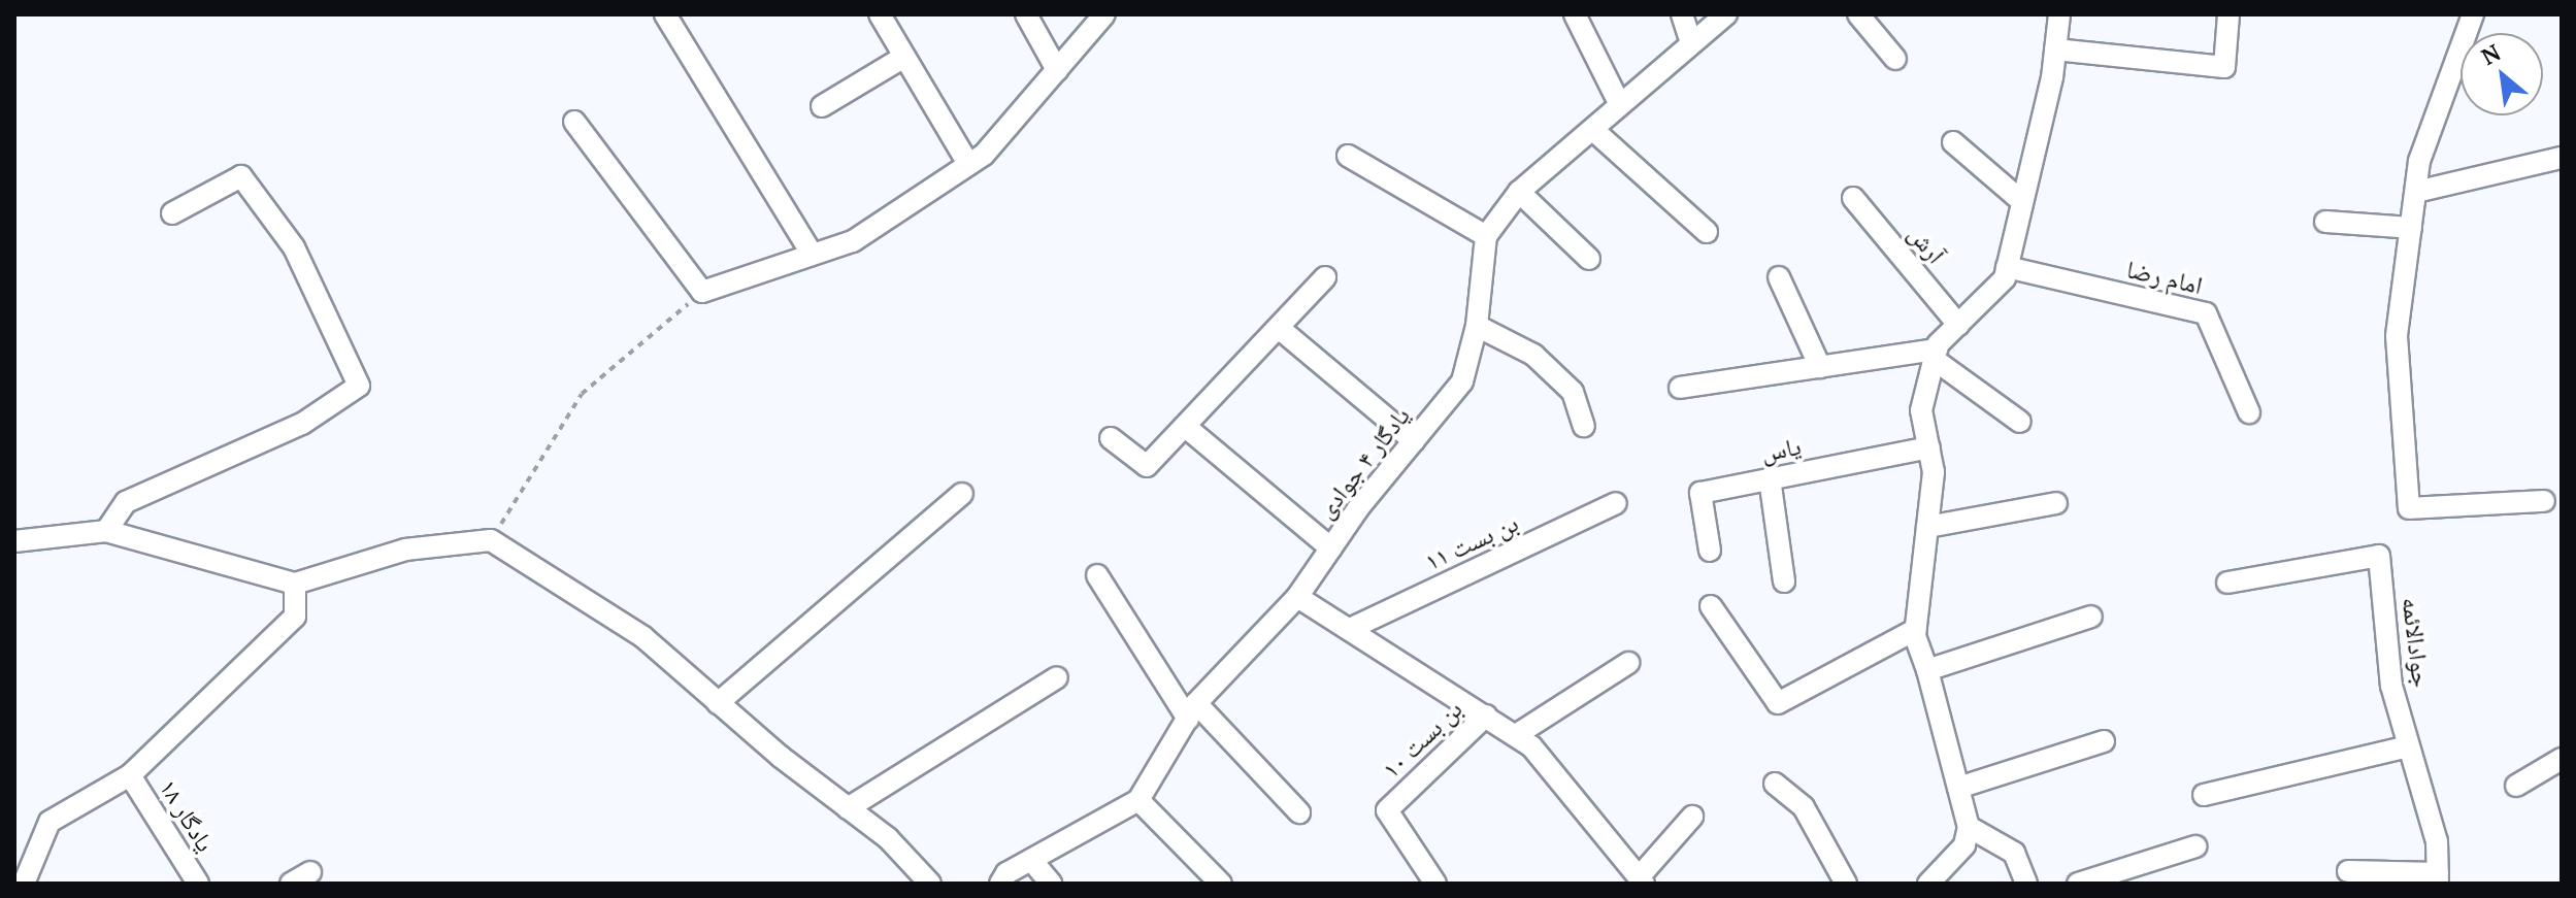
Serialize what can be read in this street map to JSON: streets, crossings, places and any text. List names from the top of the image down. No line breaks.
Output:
{"streets":{"street":["آرش","امام رضا","یاس","یادگار ۴ جوادی","بن بست ۱۱","جوادالائمه","بن بست ۱۰","یادگار ۱۸"]},"north":"top left"}
